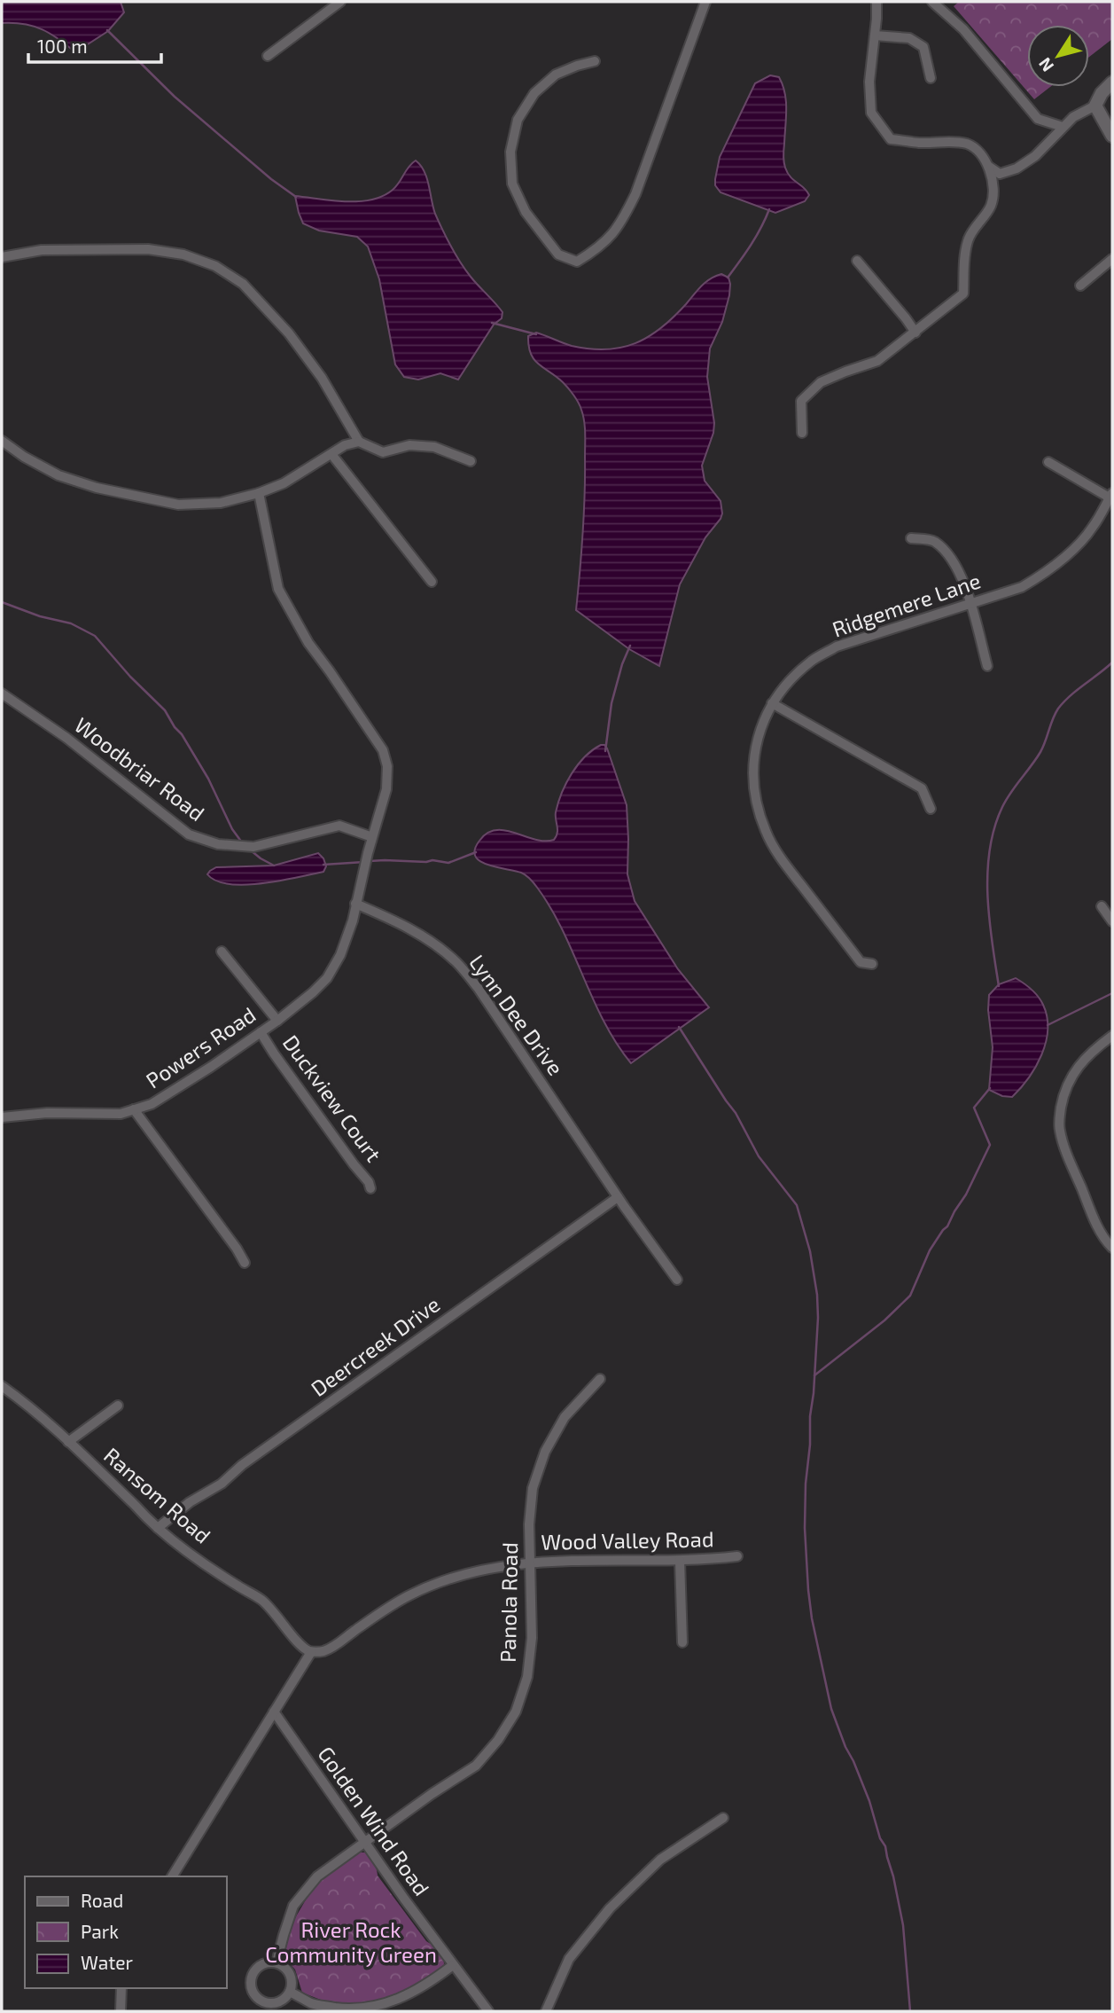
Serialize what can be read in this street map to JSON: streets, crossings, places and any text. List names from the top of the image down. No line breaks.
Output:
{"streets":{"street":["Ridgemere Lane","Woodbriar Road","Lynn Dee Drive","Powers Road","Duckview Court","Deercreek Drive","Ransom Road","Wood Valley Road","Panola Road","Golden Wind Road"]},"crossings":[["Lynn Dee Drive","Powers Road"],["Lynn Dee Drive","Deercreek Drive"],["Powers Road","Duckview Court"],["Deercreek Drive","Ransom Road"],["Ransom Road","Wood Valley Road"],["Wood Valley Road","Panola Road"],["Panola Road","Golden Wind Road"]],"parks":["River Rock Community Green"],"legend":["Road","Park","Water"],"scale_bar":"100 m","north":"bottom left"}
